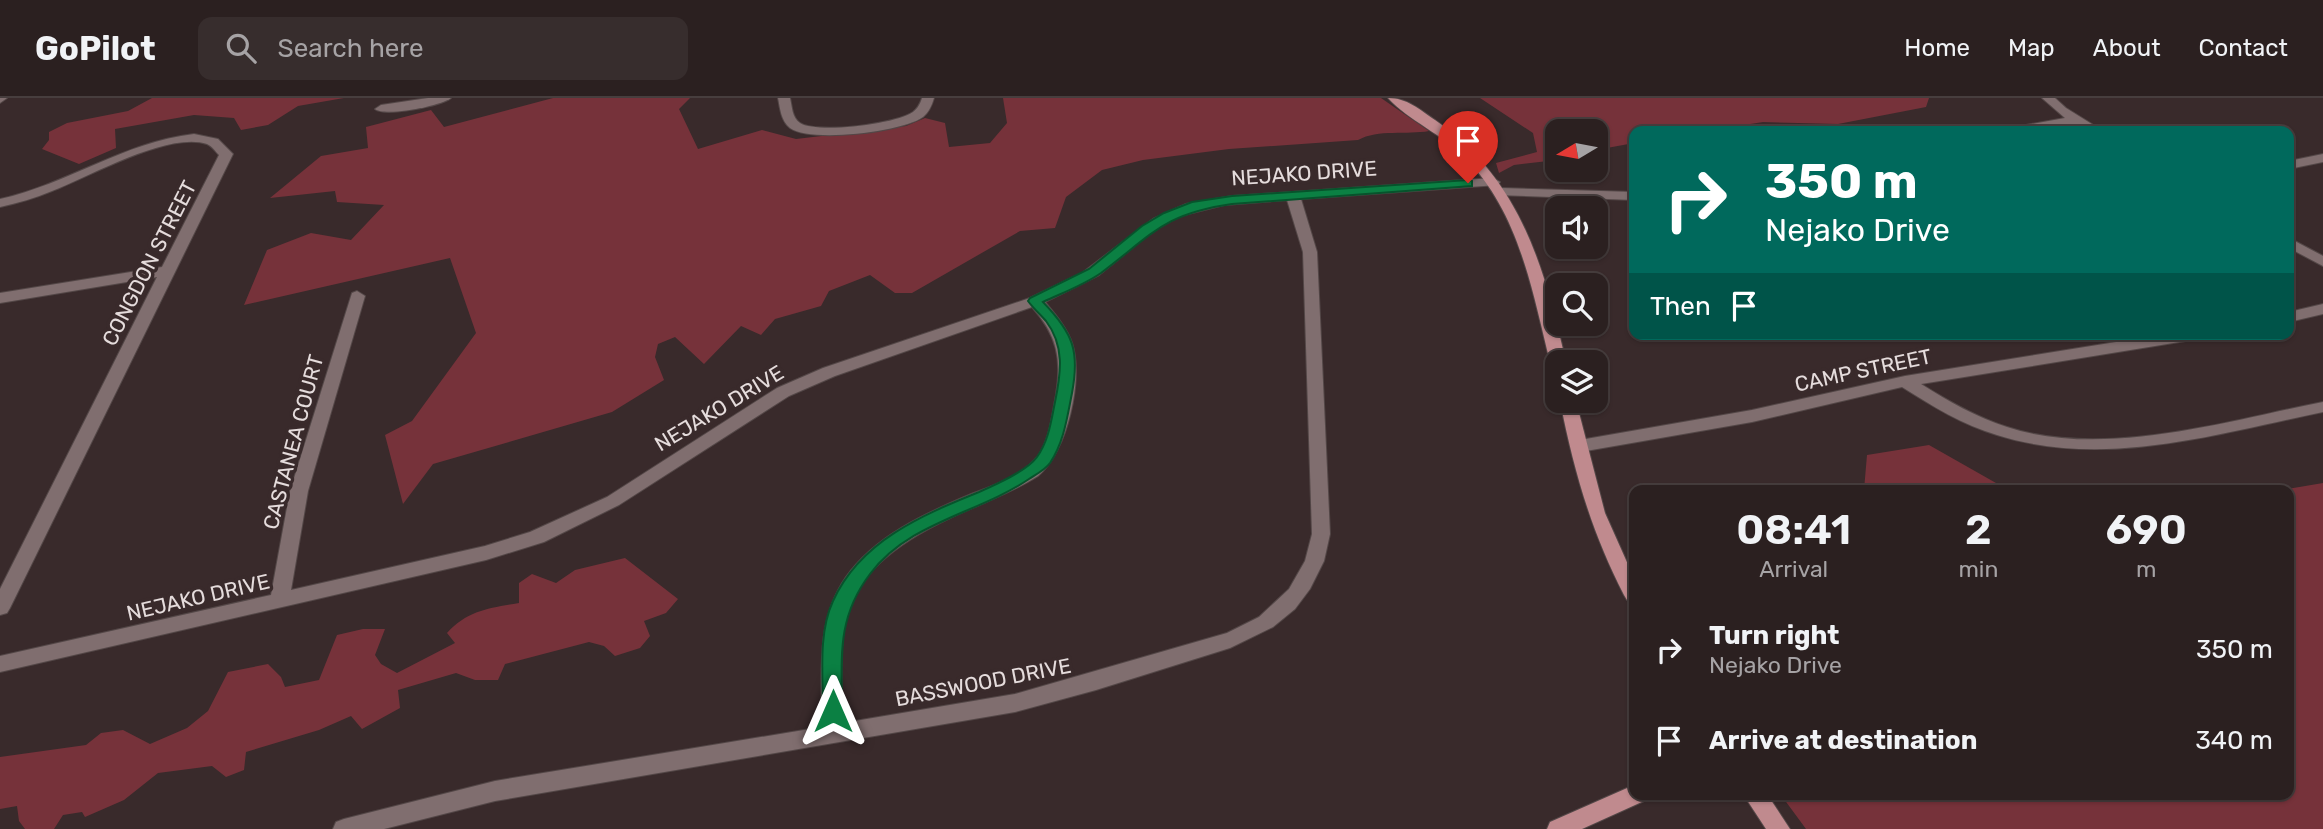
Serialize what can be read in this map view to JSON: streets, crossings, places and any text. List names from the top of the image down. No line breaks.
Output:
{"streets":{"street":["NEJAKO DRIVE","CONGDON STREET","CAMP STREET","CASTANEA COURT","BASSWOOD DRIVE"]},"crossings":[["NEJAKO DRIVE","CASTANEA COURT"],["NEJAKO DRIVE","BASSWOOD DRIVE"]],"north":"left","page":{"header":"GoPilot","search":"Search here","nav":["Home","Map","About","Contact"],"turn":["350 m","Nejako Drive"],"then":"Then","eta":["08:41","Arrival","2","min","690","m"],"list":[{"name":"Turn right","note":"Nejako Drive","value":"350 m"},{"name":"Arrive at destination","value":"340 m"}]}}
